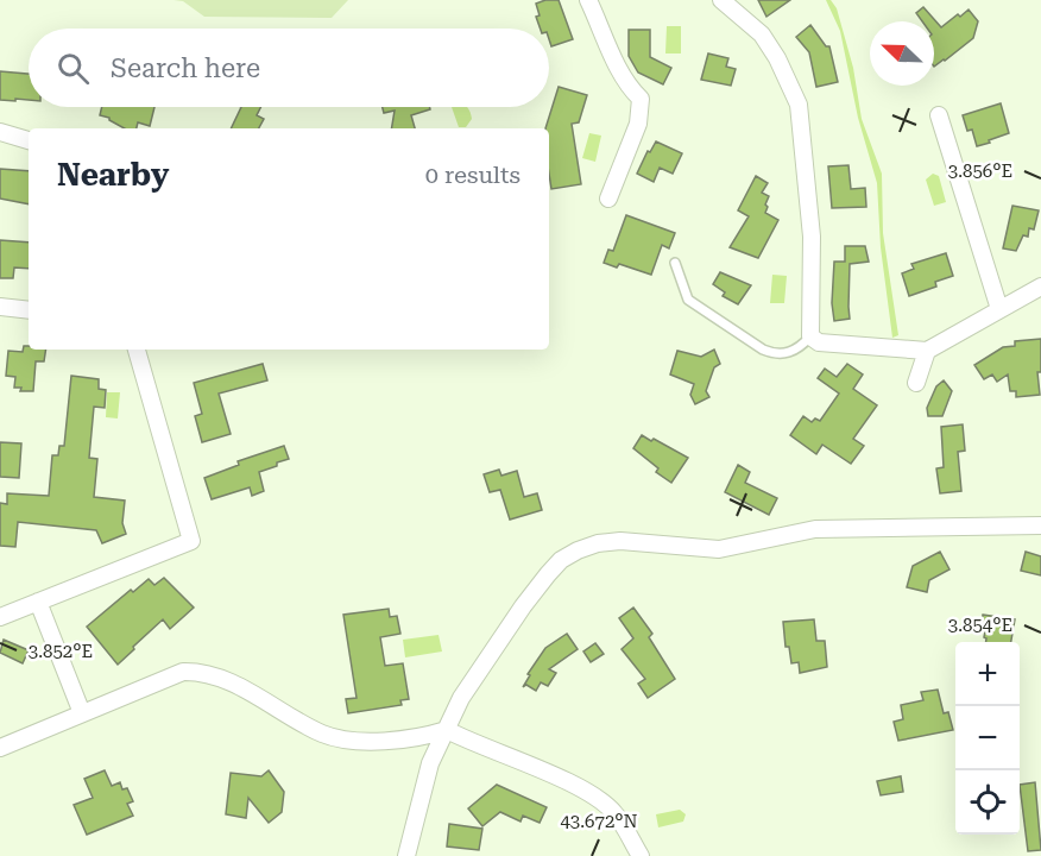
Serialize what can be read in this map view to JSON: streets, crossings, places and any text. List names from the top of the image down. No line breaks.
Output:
{"north":"top left","page":{"search":"Search here","heading":["Nearby","0 results"],"map_buttons":["+","−"]},"coordinates":["3.856°E","3.854°E","3.852°E","43.672°N"]}
